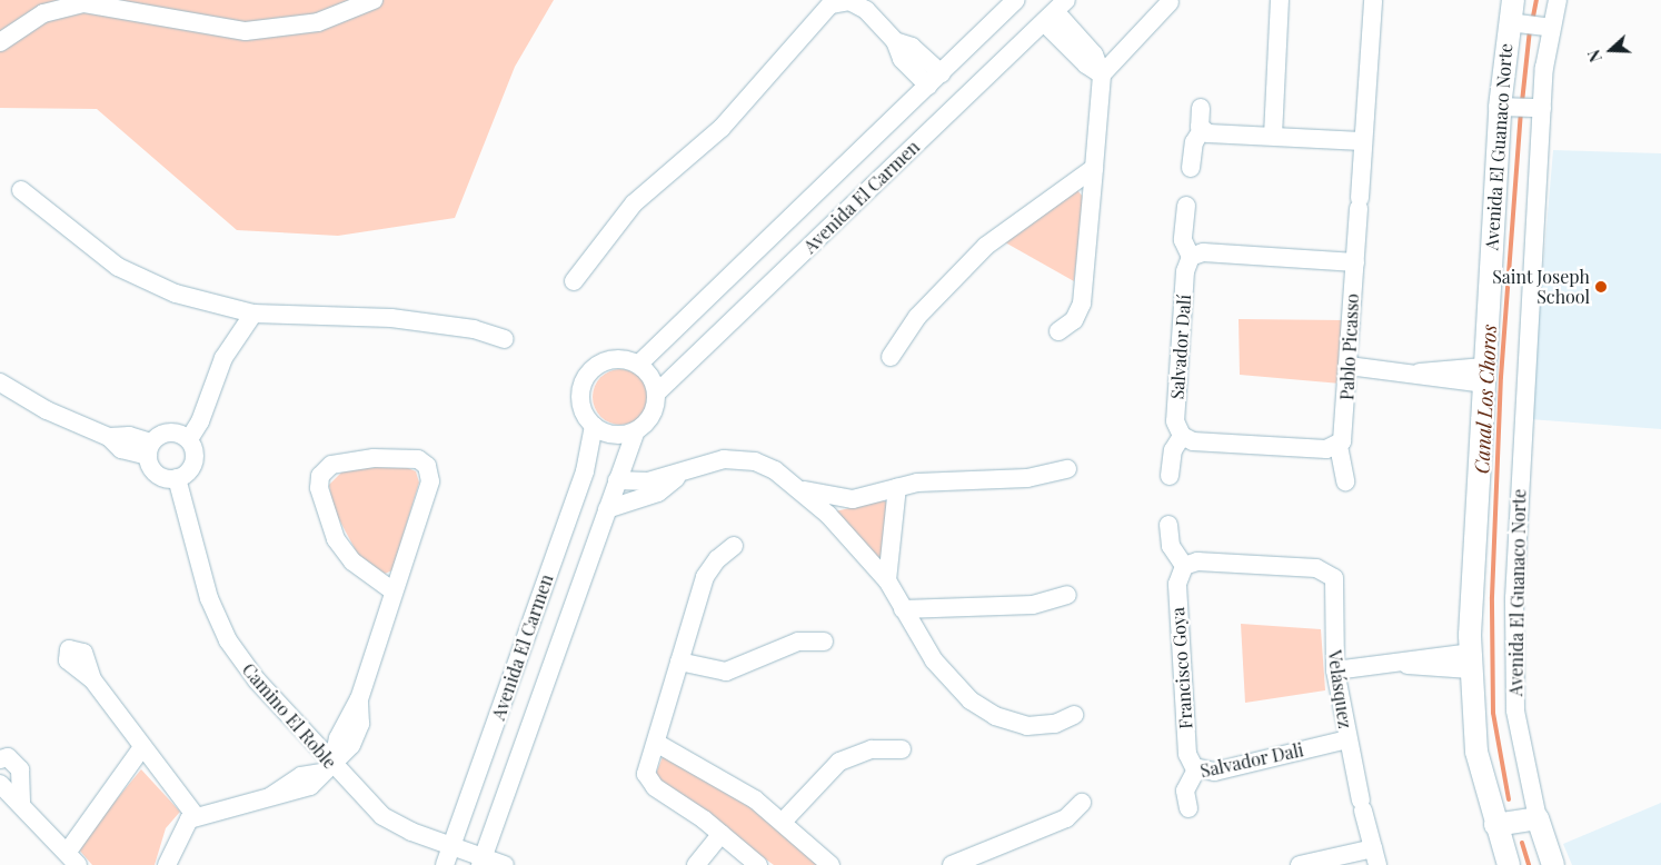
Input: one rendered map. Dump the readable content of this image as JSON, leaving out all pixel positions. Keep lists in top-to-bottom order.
{
  "streets": {
    "street": [
      "Avenida El Guanaco Norte",
      "Avenida El Carmen",
      "Salvador Dalí",
      "Pablo Picasso",
      "Francisco Goya",
      "Velásquez",
      "Camino El Roble",
      "Salvador Dali"
    ]
  },
  "crossings": [
    ["Avenida El Carmen", "Camino El Roble"],
    ["Francisco Goya", "Velásquez"],
    ["Francisco Goya", "Salvador Dali"],
    ["Velásquez", "Salvador Dali"]
  ],
  "water": ["Canal Los Choros"],
  "places": ["Saint Joseph School"],
  "north": "left"
}
